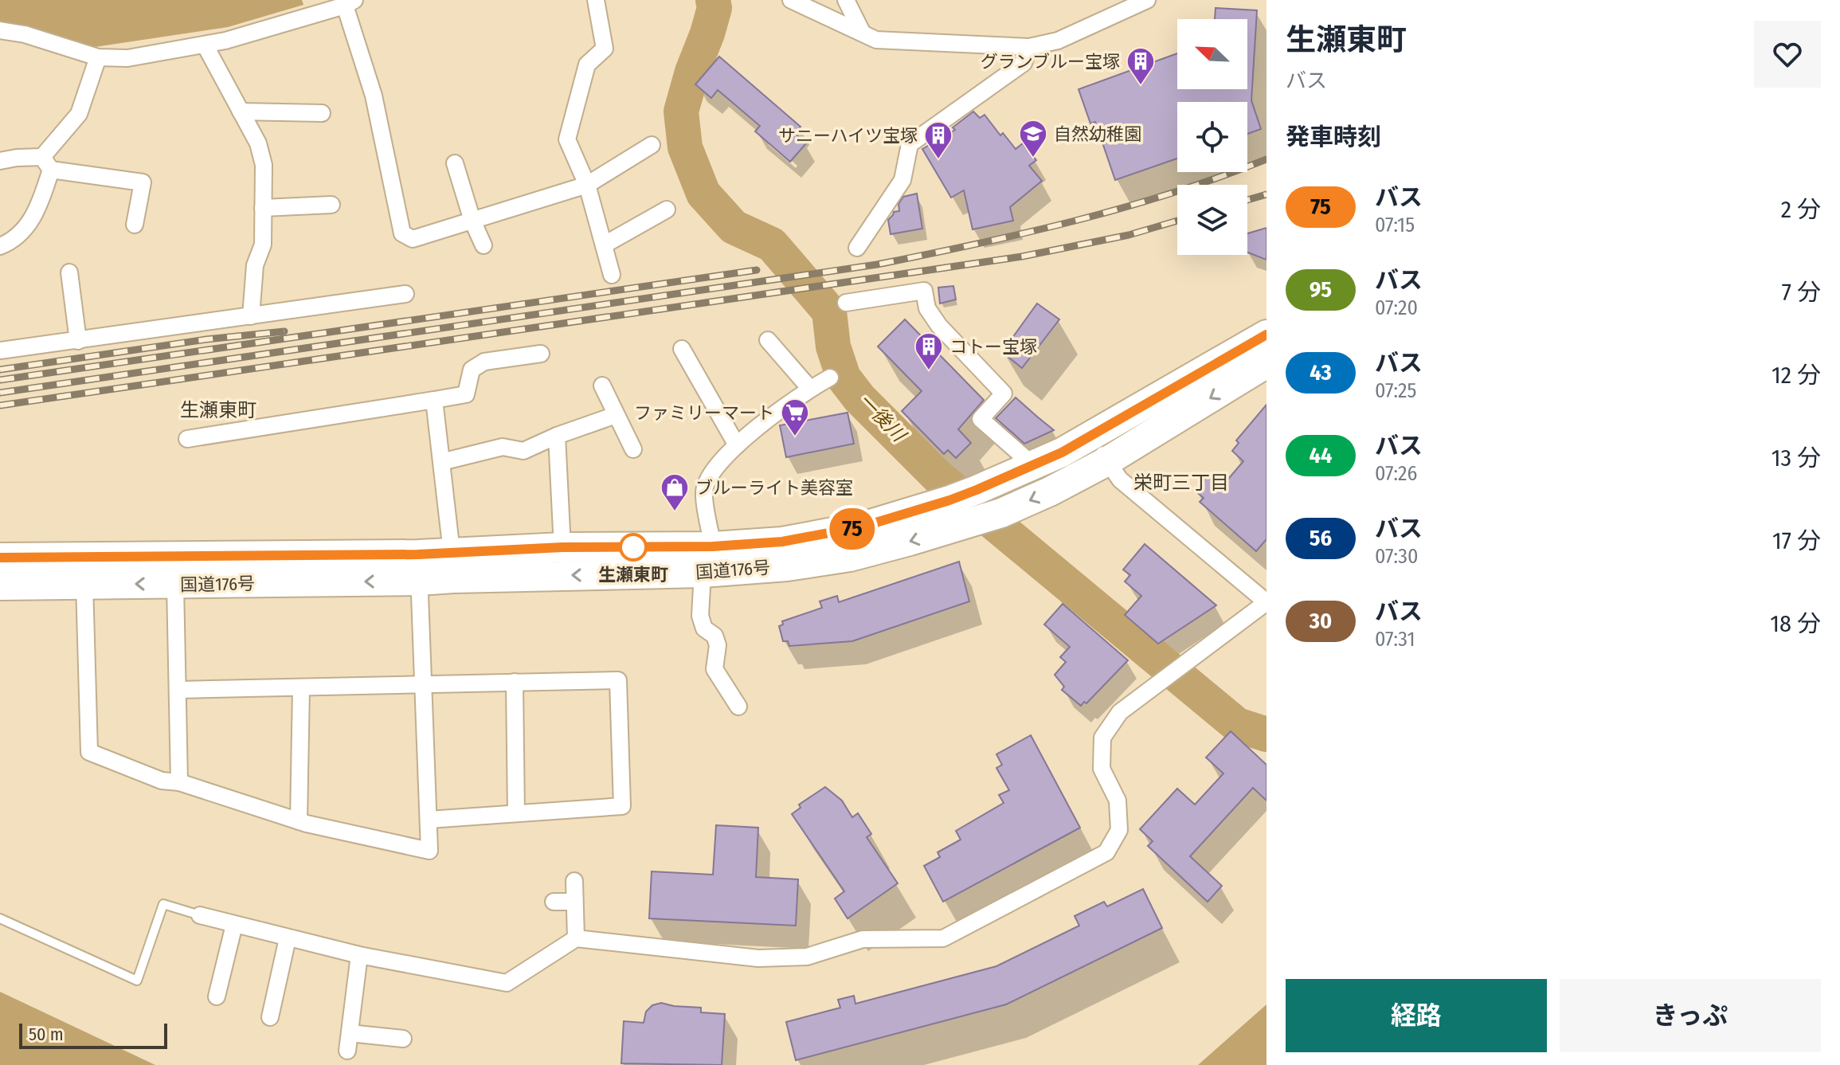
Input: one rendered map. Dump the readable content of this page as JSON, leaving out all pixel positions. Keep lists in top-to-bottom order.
{
  "streets": {
    "highway": ["国道176号"]
  },
  "districts": ["生瀬東町", "栄町三丁目"],
  "water": ["一後川"],
  "places": {
    "building": ["グランブルー宝塚", "サニーハイツ宝塚", "コトー宝塚"],
    "school or university": ["自然幼稚園"],
    "supermarket": ["ファミリーマート"],
    "shop": ["ブルーライト美容室"],
    "other": ["生瀬東町"]
  },
  "lines": ["bus line 75"],
  "scale_bar": "50 m",
  "north": "top left",
  "page": {
    "on_map": "75",
    "heading": [
      ["生瀬東町", "バス"],
      "発車時刻"
    ],
    "list": [
      {
        "mark": "75",
        "name": "バス",
        "note": "07:15",
        "value": "2 分"
      },
      {
        "mark": "95",
        "name": "バス",
        "note": "07:20",
        "value": "7 分"
      },
      {
        "mark": "43",
        "name": "バス",
        "note": "07:25",
        "value": "12 分"
      },
      {
        "mark": "44",
        "name": "バス",
        "note": "07:26",
        "value": "13 分"
      },
      {
        "mark": "56",
        "name": "バス",
        "note": "07:30",
        "value": "17 分"
      },
      {
        "mark": "30",
        "name": "バス",
        "note": "07:31",
        "value": "18 分"
      }
    ],
    "buttons": ["経路", "きっぷ"],
    "scale": "50 m"
  }
}
